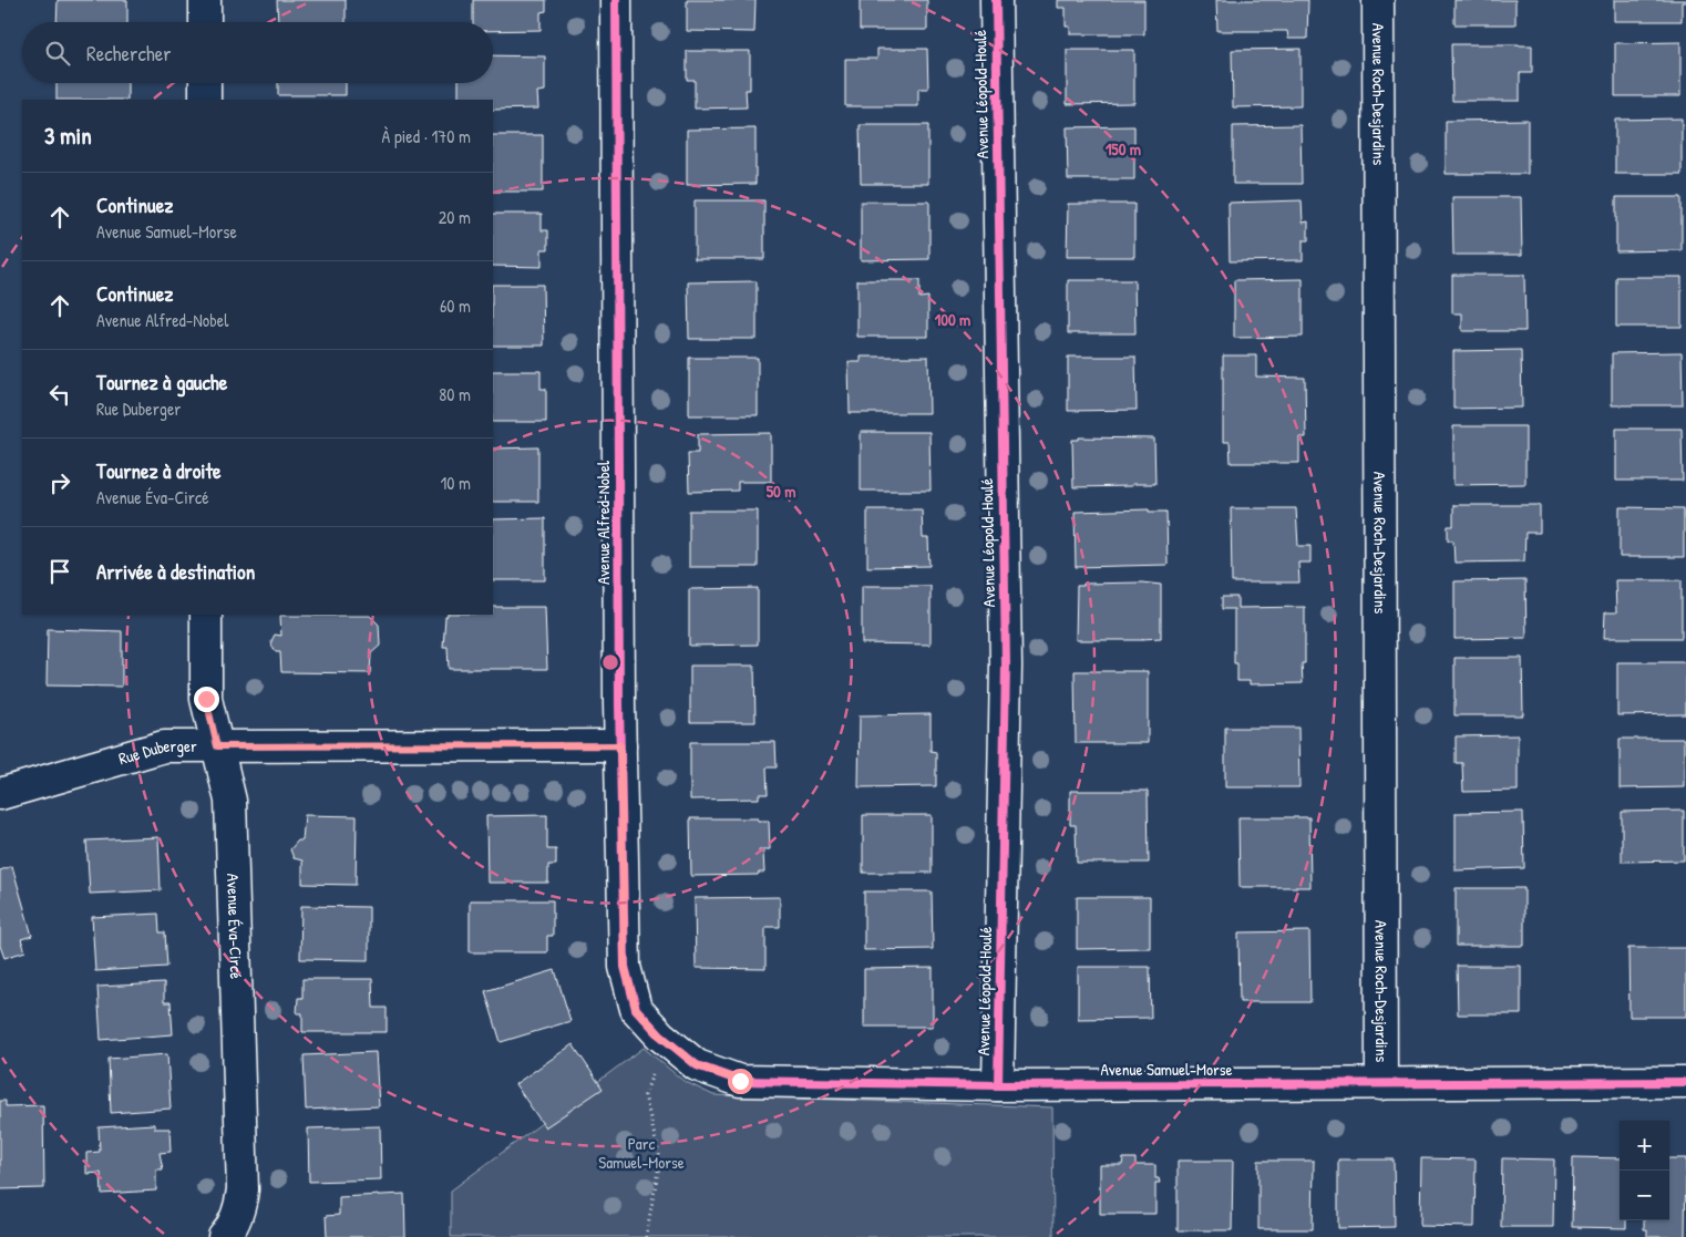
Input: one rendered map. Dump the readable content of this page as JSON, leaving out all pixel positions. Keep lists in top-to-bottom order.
{
  "streets": {
    "street": [
      "Avenue Léopold-Houlé",
      "Avenue Roch-Desjardins",
      "Avenue Alfred-Nobel",
      "Rue Duberger",
      "Avenue Éva-Circé",
      "Avenue Samuel-Morse"
    ]
  },
  "crossings": [
    ["Avenue Léopold-Houlé", "Avenue Samuel-Morse"],
    ["Avenue Roch-Desjardins", "Avenue Samuel-Morse"],
    ["Avenue Alfred-Nobel", "Rue Duberger"],
    ["Avenue Alfred-Nobel", "Avenue Samuel-Morse"],
    ["Rue Duberger", "Avenue Éva-Circé"]
  ],
  "parks": ["Parc Samuel-Morse"],
  "page": {
    "search": "Rechercher",
    "heading": ["3 min", "À pied · 170 m"],
    "list": [
      ["Continuez", "Avenue Samuel-Morse", "20 m"],
      ["Continuez", "Avenue Alfred-Nobel", "60 m"],
      ["Tournez à gauche", "Rue Duberger", "80 m"],
      ["Tournez à droite", "Avenue Éva-Circé", "10 m"],
      "Arrivée à destination"
    ],
    "map_buttons": ["+", "−"]
  },
  "rings": ["150 m", "100 m", "50 m"]
}
